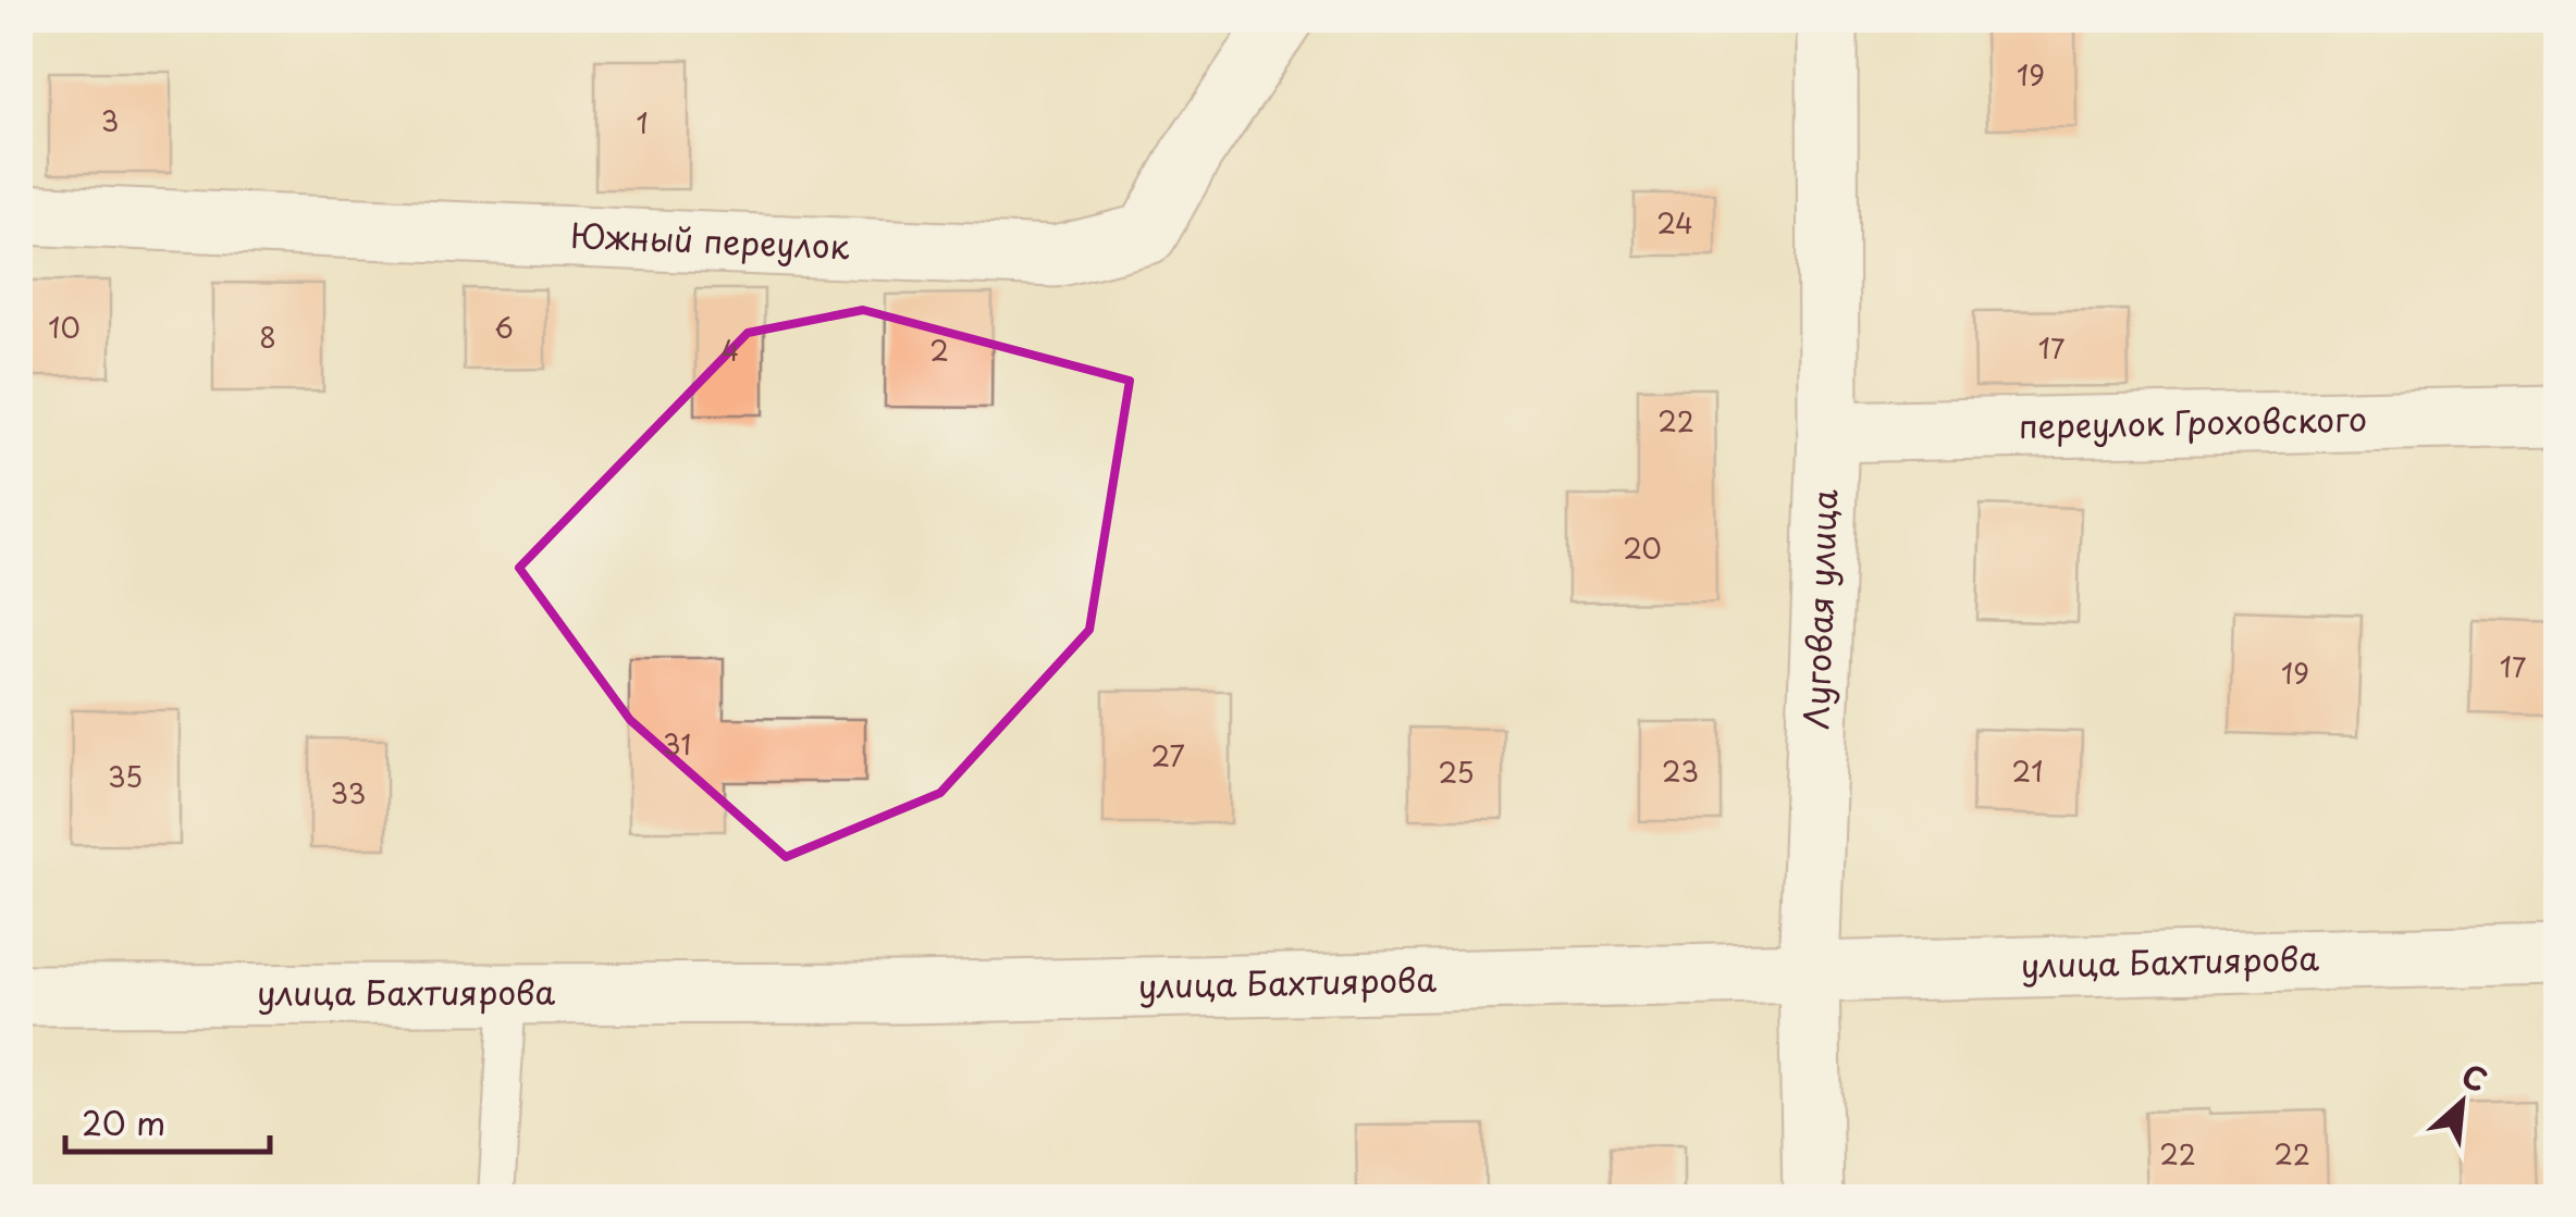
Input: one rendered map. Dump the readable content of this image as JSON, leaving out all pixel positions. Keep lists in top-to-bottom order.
{
  "streets": {
    "main road": [
      "Южный переулок",
      "переулок Гроховского",
      "Луговая улица",
      "улица Бахтиярова"
    ]
  },
  "crossings": [
    ["переулок Гроховского", "Луговая улица"],
    ["Луговая улица", "улица Бахтиярова"]
  ],
  "house_numbers": [
    "19",
    "3",
    "1",
    "24",
    "10",
    "6",
    "8",
    "17",
    "4",
    "2",
    "22",
    "20",
    "17",
    "19",
    "31",
    "27",
    "23",
    "21",
    "25",
    "35",
    "33",
    "22",
    "22"
  ],
  "scale_bar": "20 m",
  "north": "top right"
}
